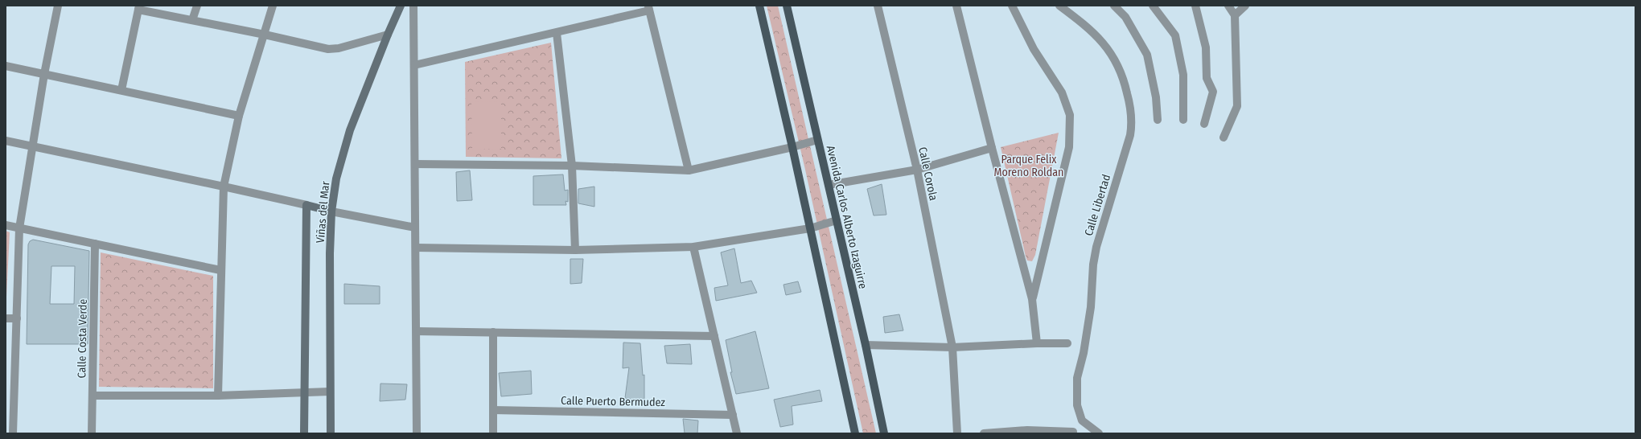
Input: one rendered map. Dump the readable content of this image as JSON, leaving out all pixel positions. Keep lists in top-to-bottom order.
{
  "streets": {
    "main road": ["Avenida Carlos Alberto Izaguirre"],
    "street": [
      "Calle Corola",
      "Calle Libertad",
      "Viñas del Mar",
      "Calle Costa Verde",
      "Calle Puerto Bermudez"
    ]
  },
  "parks": ["Parque Felix Moreno Roldan"]
}
